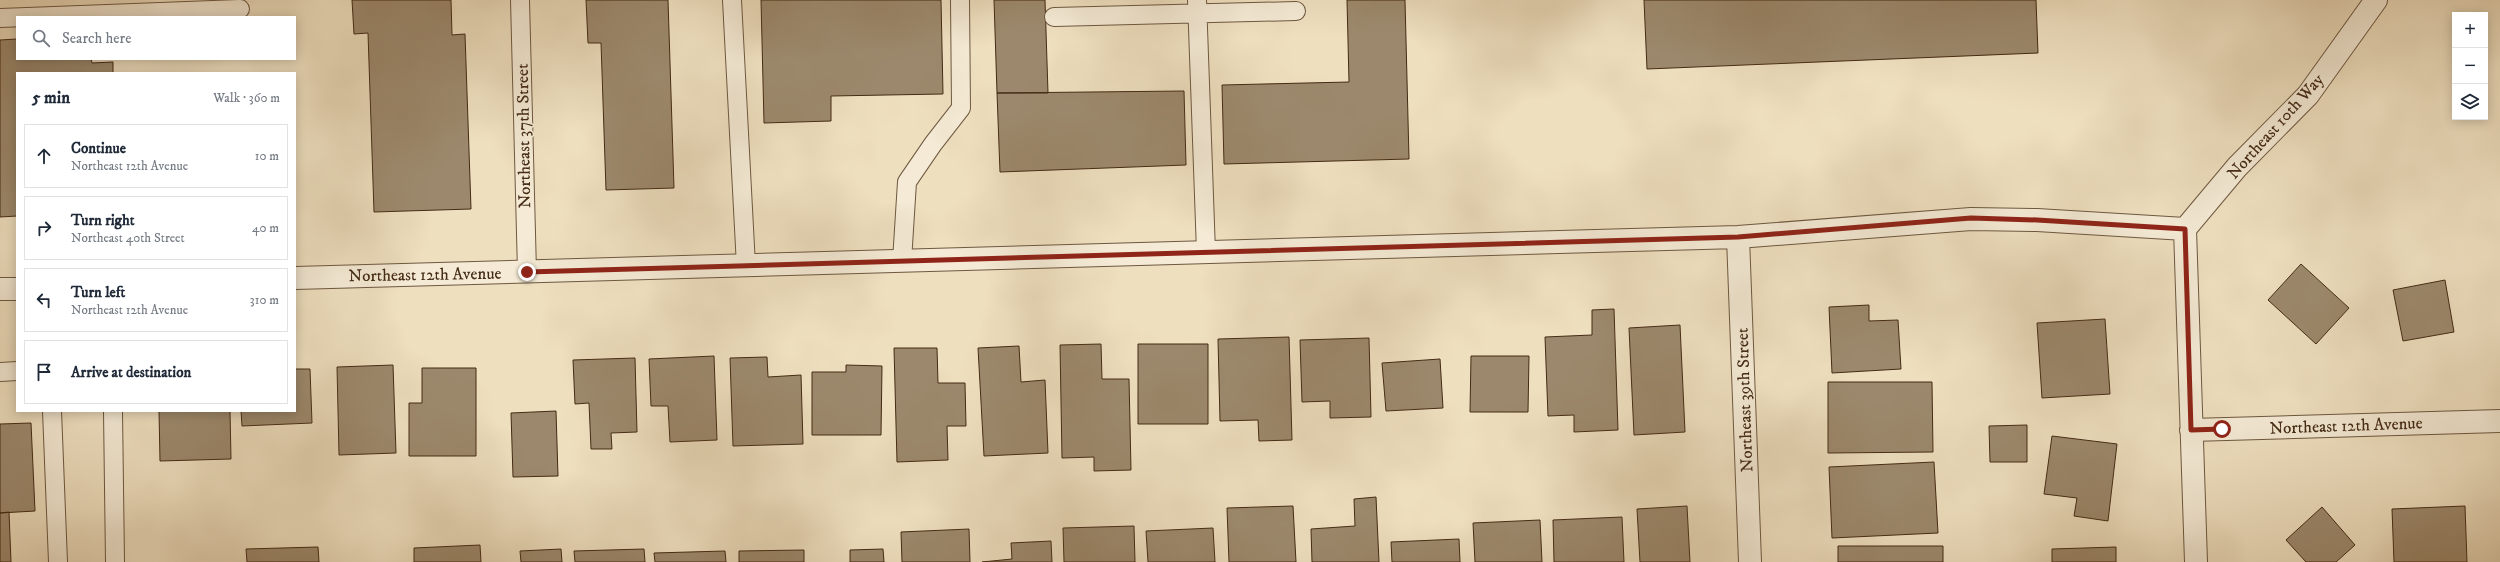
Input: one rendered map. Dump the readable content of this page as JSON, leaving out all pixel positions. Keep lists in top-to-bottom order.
{
  "streets": {
    "street": ["Northeast 10th Way", "Northeast 12th Avenue", "Northeast 39th Street"],
    "lane": ["Northeast 37th Street"]
  },
  "crossings": [
    ["Northeast 10th Way", "Northeast 12th Avenue"],
    ["Northeast 37th Street", "Northeast 12th Avenue"],
    ["Northeast 12th Avenue", "Northeast 39th Street"]
  ],
  "page": {
    "map_buttons": ["+", "−"],
    "search": "Search here",
    "heading": ["5 min", "Walk · 360 m"],
    "list": [
      ["Continue", "Northeast 12th Avenue", "10 m"],
      ["Turn right", "Northeast 40th Street", "40 m"],
      ["Turn left", "Northeast 12th Avenue", "310 m"],
      "Arrive at destination"
    ]
  }
}
